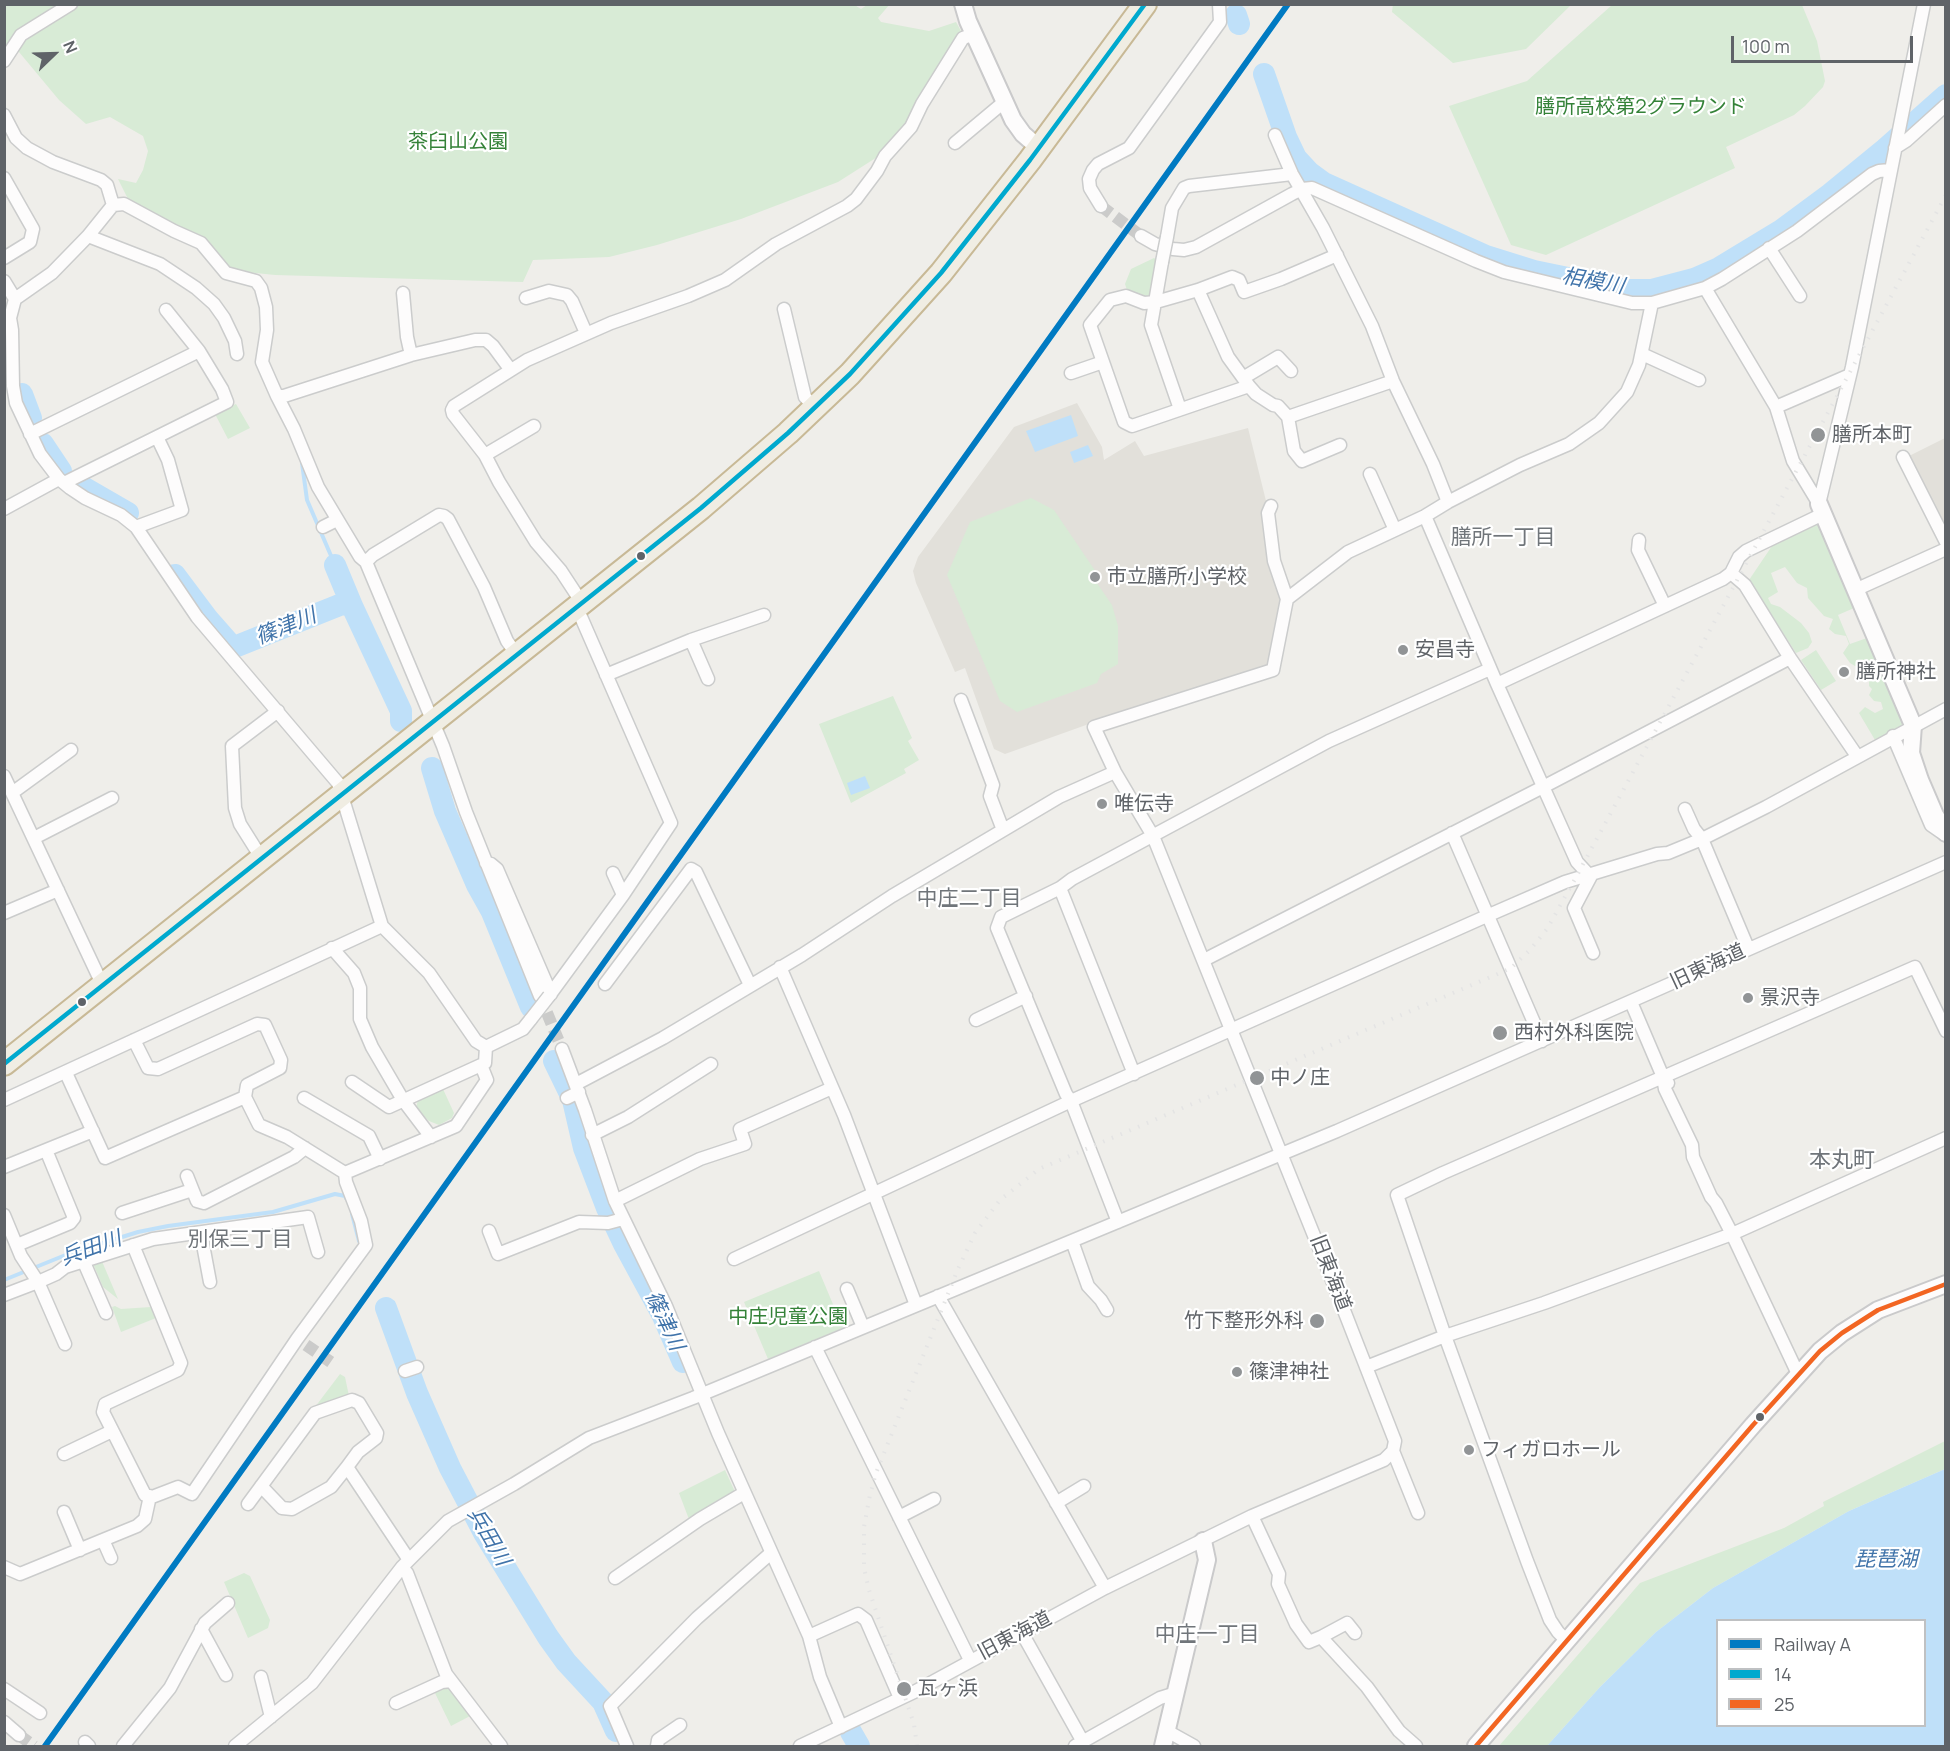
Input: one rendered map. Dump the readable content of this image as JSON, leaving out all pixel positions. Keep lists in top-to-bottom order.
{
  "streets": {
    "street": ["旧東海道"]
  },
  "districts": [
    "膳所一丁目",
    "中庄二丁目",
    "本丸町",
    "別保三丁目",
    "中庄一丁目"
  ],
  "water": [
    "相模川",
    "篠津川",
    "兵田川",
    "琵琶湖"
  ],
  "parks": ["膳所高校第2グラウンド", "茶臼山公園", "中庄児童公園"],
  "places": [
    "膳所本町",
    "市立膳所小学校",
    "安昌寺",
    "膳所神社",
    "唯伝寺",
    "景沢寺",
    "西村外科医院",
    "中ノ庄",
    "竹下整形外科",
    "篠津神社",
    "フィガロホール",
    "瓦ヶ浜"
  ],
  "lines": ["rail line A", "transit line 14", "transit line 25"],
  "legend": ["Railway A", "14", "25"],
  "scale_bar": "100 m",
  "north": "top right"
}
